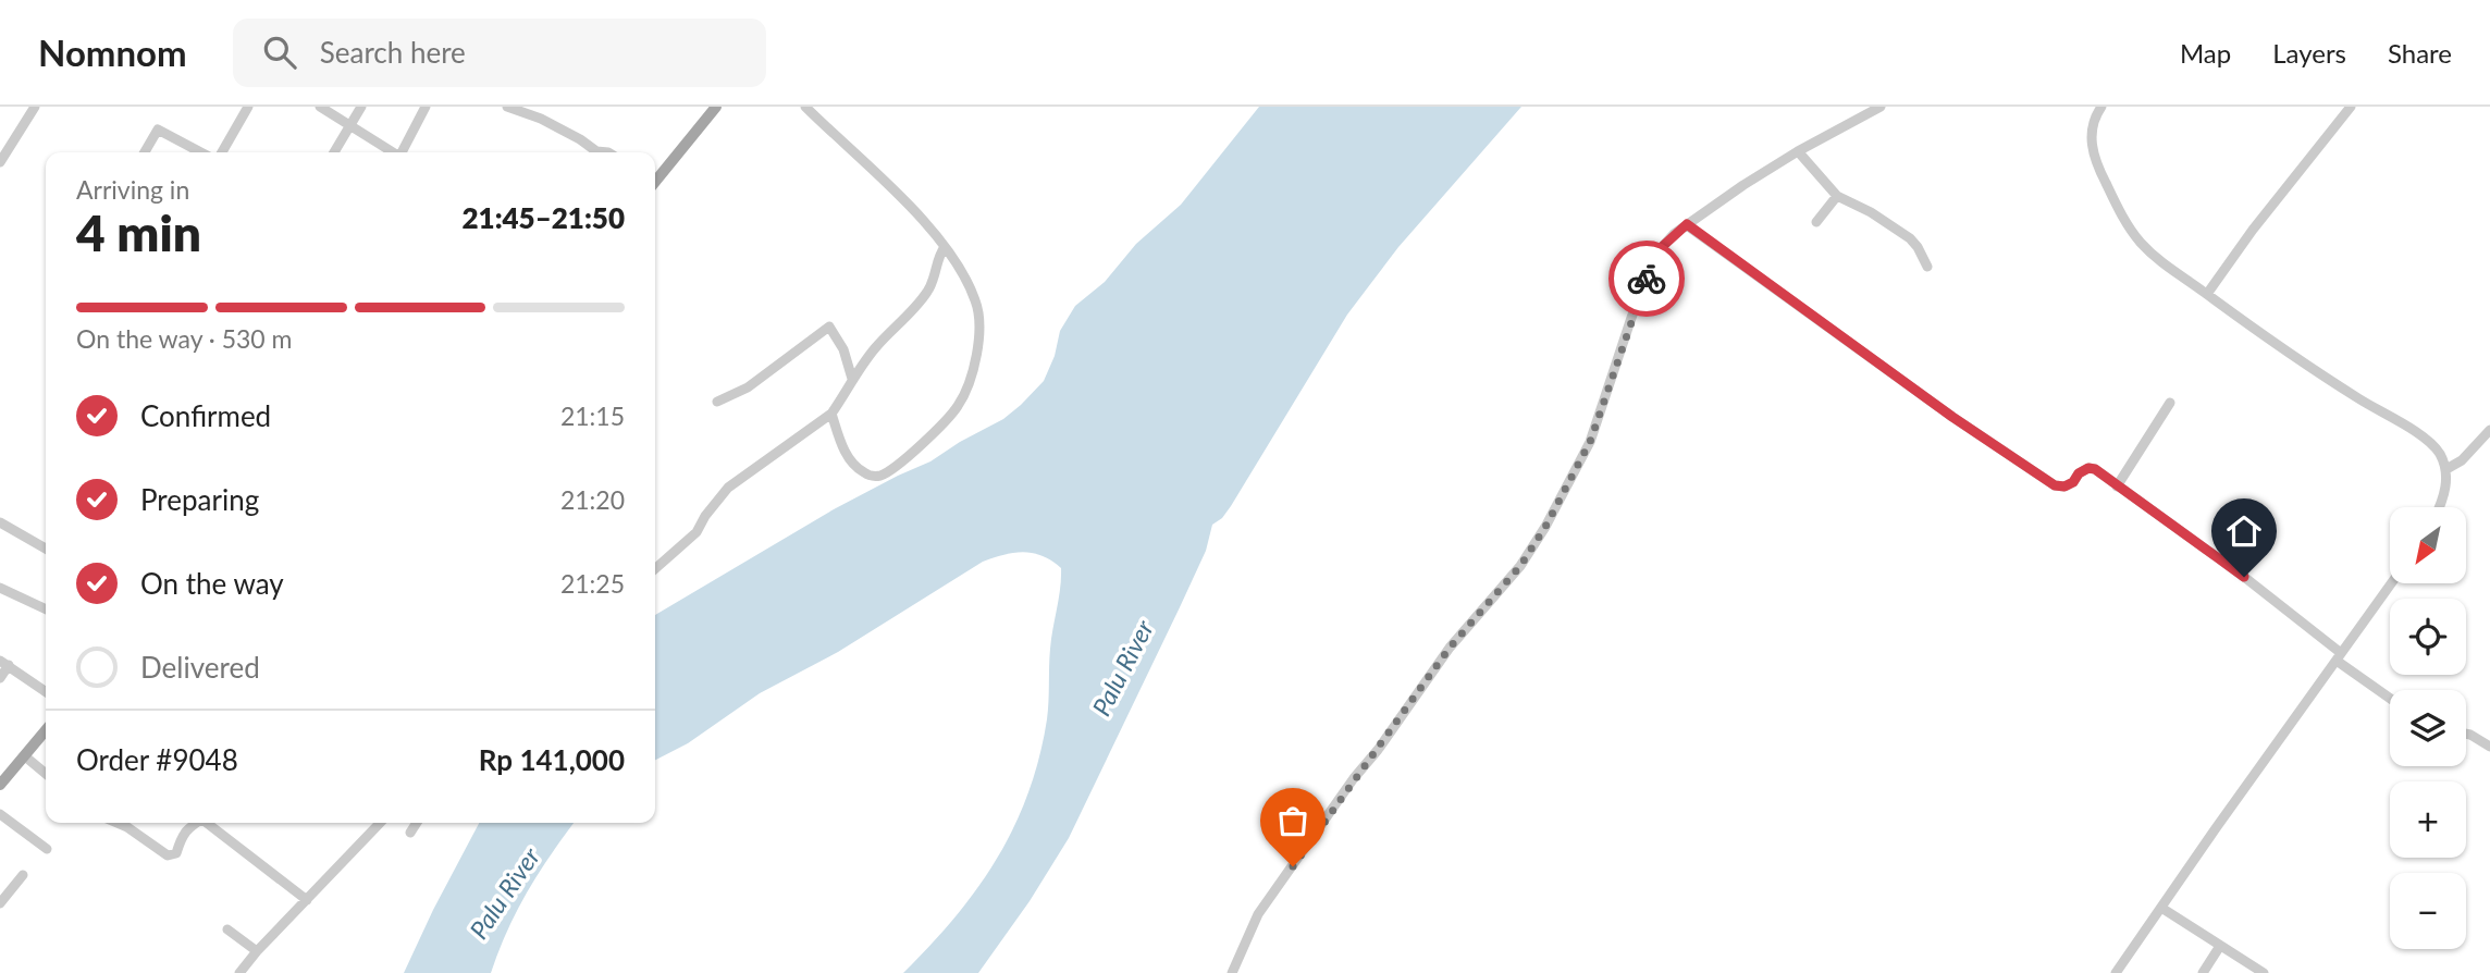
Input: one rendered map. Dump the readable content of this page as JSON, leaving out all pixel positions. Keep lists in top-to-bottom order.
{
  "water": ["Palu River"],
  "north": "bottom left",
  "page": {
    "header": "Nomnom",
    "search": "Search here",
    "nav": ["Map", "Layers", "Share"],
    "heading": ["4 min", "Arriving in", "21:45–21:50"],
    "panel": ["Order #9048", "Rp 141,000"],
    "bar": "On the way · 530 m",
    "list": [
      ["Confirmed", "21:15"],
      ["Preparing", "21:20"],
      ["On the way", "21:25"],
      "Delivered"
    ],
    "map_buttons": ["+", "−"]
  }
}
